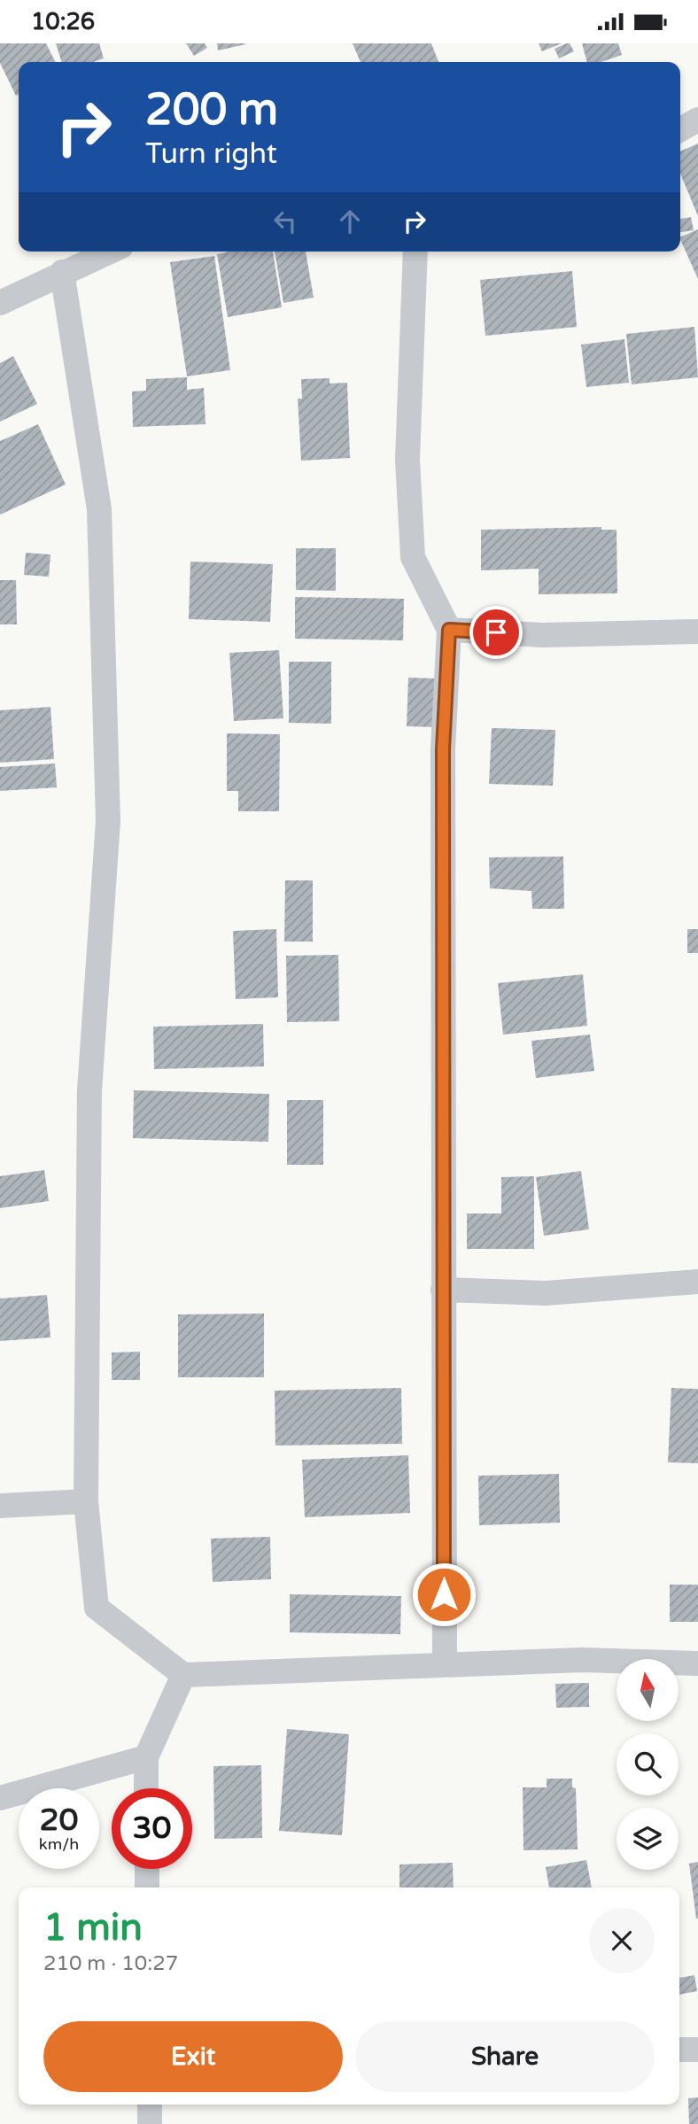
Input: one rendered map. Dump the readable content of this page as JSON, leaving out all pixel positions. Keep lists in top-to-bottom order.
{
  "north": "top",
  "page": {
    "status": "10:26",
    "turn": ["200 m", "Turn right"],
    "speed": "20 km/h",
    "limit": "30",
    "heading": ["1 min", "210 m · 10:27"],
    "buttons": ["Exit", "Share"]
  }
}
